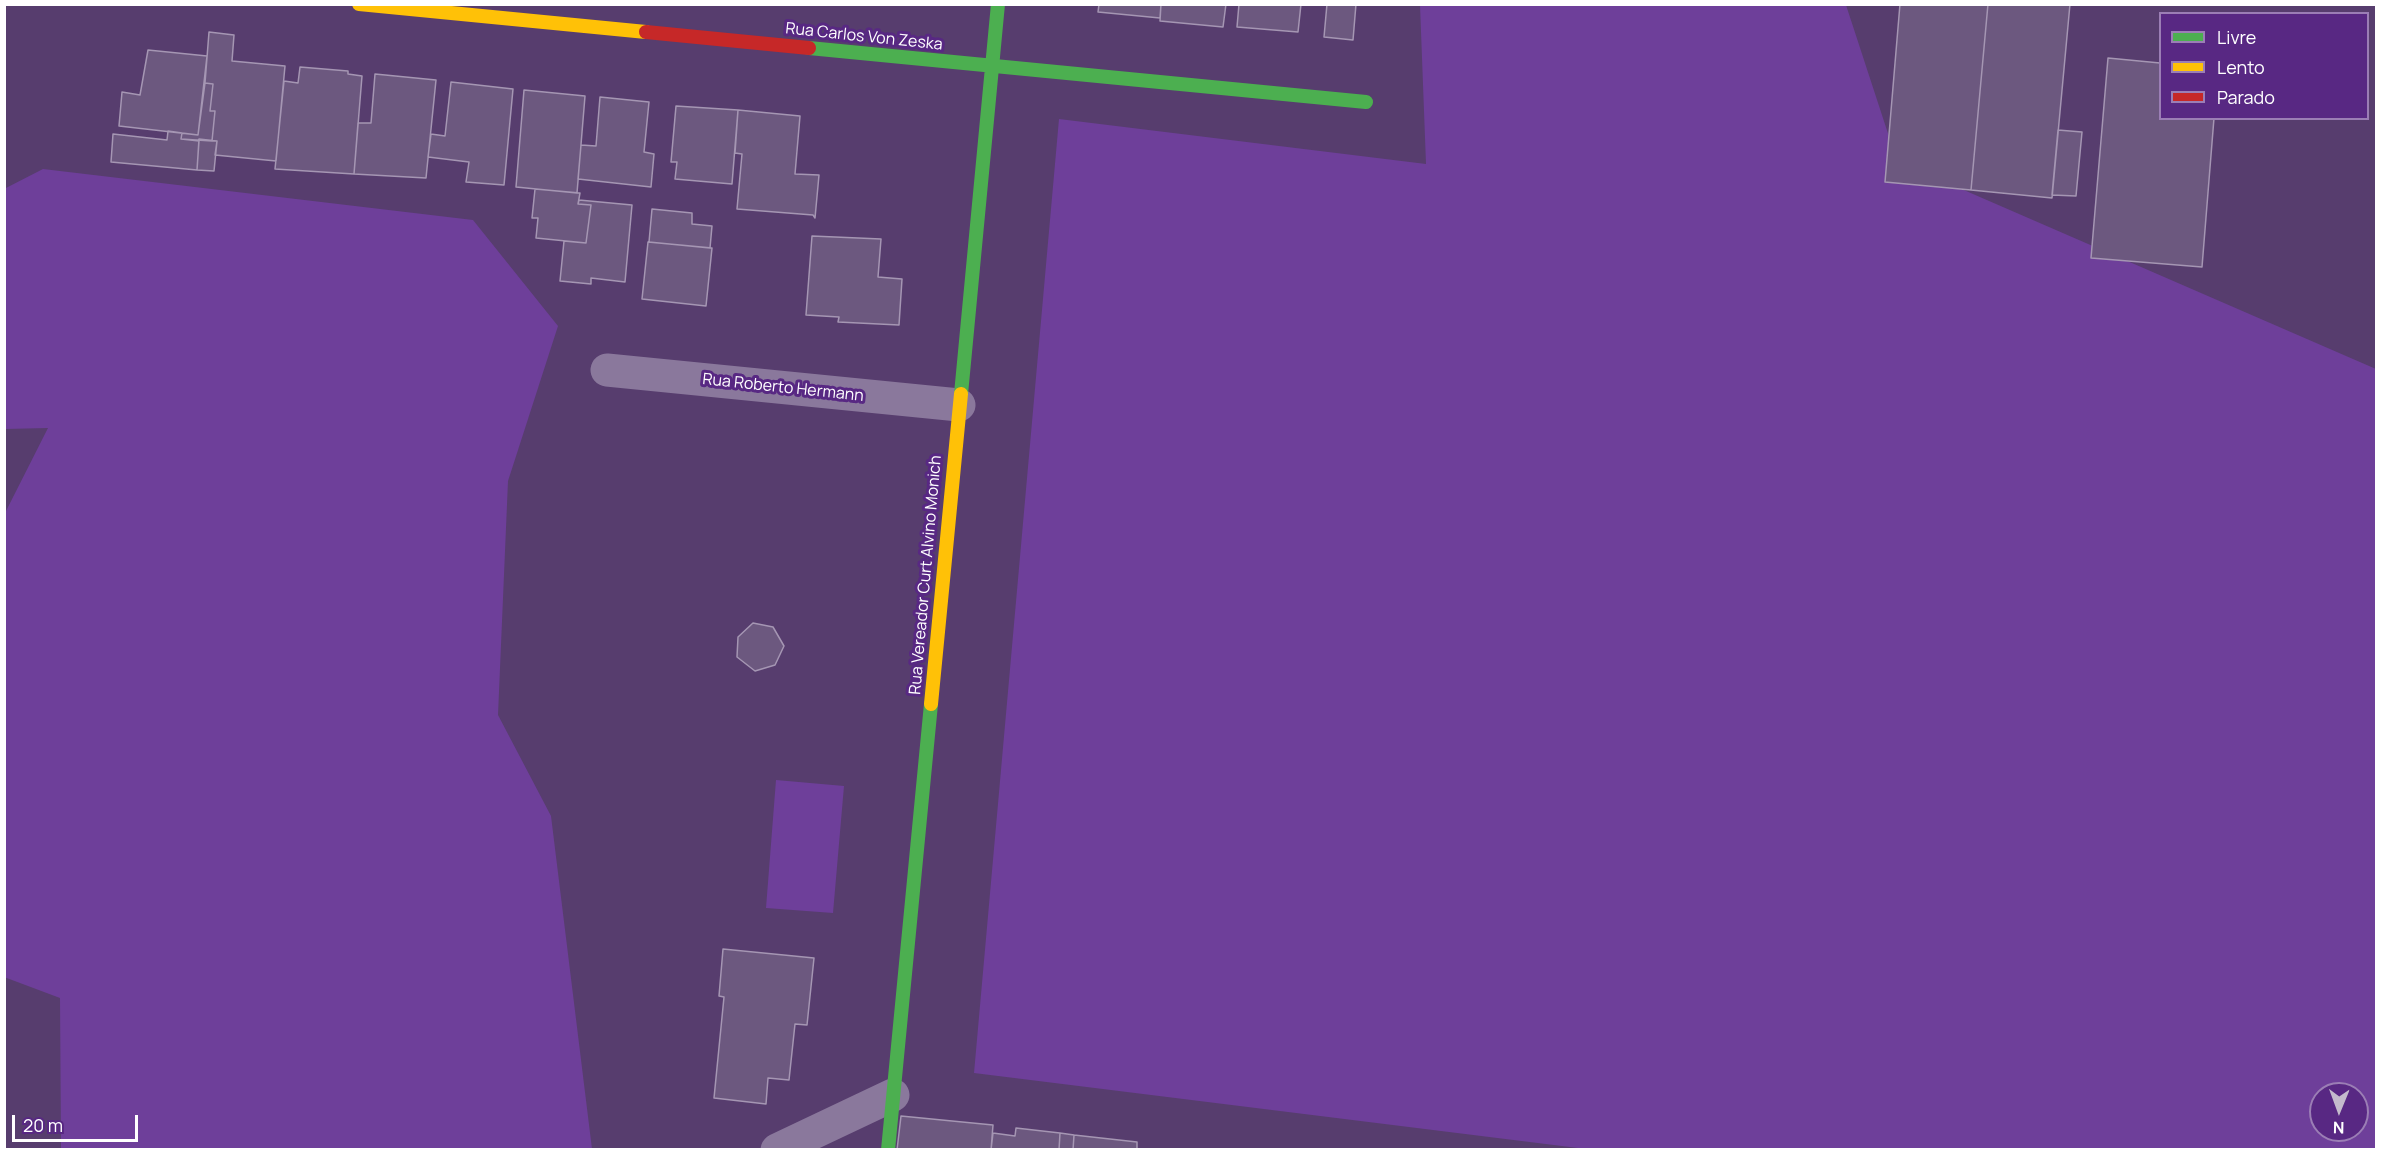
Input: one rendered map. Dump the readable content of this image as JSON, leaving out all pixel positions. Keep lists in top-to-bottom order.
{
  "streets": {
    "street": ["Rua Carlos Von Zeska", "Rua Roberto Hermann", "Rua Vereador Curt Alvino Monich"]
  },
  "crossings": [
    ["Rua Carlos Von Zeska", "Rua Vereador Curt Alvino Monich"],
    ["Rua Roberto Hermann", "Rua Vereador Curt Alvino Monich"]
  ],
  "legend": ["Livre", "Lento", "Parado"],
  "scale_bar": "20 m",
  "north": "bottom"
}
